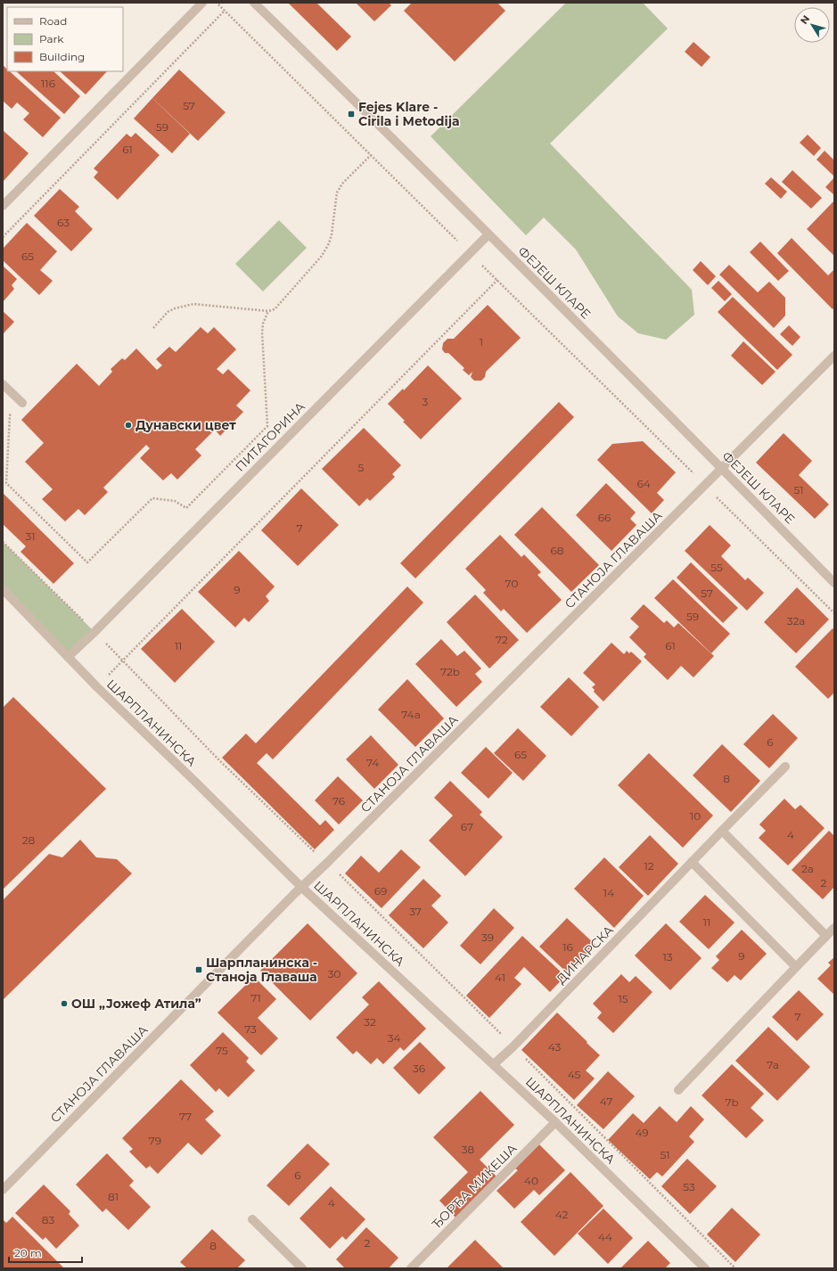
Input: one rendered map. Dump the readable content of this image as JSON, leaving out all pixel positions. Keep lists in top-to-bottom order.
{
  "streets": {
    "street": [
      "ФЕЈЕШ КЛАРЕ",
      "ПИТАГОРИНА",
      "СТАНОЈА ГЛАВАША",
      "ШАРПЛАНИНСКА",
      "ДИНАРСКА",
      "ЂОРЂА МИКЕША"
    ]
  },
  "crossings": [
    ["ФЕЈЕШ КЛАРЕ", "ПИТАГОРИНА"],
    ["ФЕЈЕШ КЛАРЕ", "СТАНОЈА ГЛАВАША"],
    ["ПИТАГОРИНА", "ШАРПЛАНИНСКА"],
    ["СТАНОЈА ГЛАВАША", "ШАРПЛАНИНСКА"],
    ["ШАРПЛАНИНСКА", "ДИНАРСКА"],
    ["ШАРПЛАНИНСКА", "ЂОРЂА МИКЕША"]
  ],
  "places": {
    "transit": ["Fejes Klare - Cirila i Metodija", "Шарпланинска - Станоја Главаша"],
    "other": ["Дунавски цвет", "ОШ „Јожеф Атила”"]
  },
  "house_numbers": [
    "116",
    "57",
    "59",
    "61",
    "63",
    "65",
    "1",
    "3",
    "5",
    "64",
    "51",
    "66",
    "7",
    "31",
    "68",
    "55",
    "70",
    "9",
    "57",
    "59",
    "32a",
    "72",
    "11",
    "61",
    "72b",
    "74a",
    "6",
    "65",
    "74",
    "8",
    "76",
    "10",
    "67",
    "4",
    "28",
    "12",
    "2a",
    "2",
    "69",
    "14",
    "37",
    "11",
    "39",
    "16",
    "9",
    "13",
    "30",
    "41",
    "71",
    "15",
    "7",
    "32",
    "73",
    "34",
    "43",
    "75",
    "7a",
    "36",
    "45",
    "47",
    "7b",
    "77",
    "49",
    "79",
    "38",
    "51",
    "6",
    "40",
    "53",
    "81",
    "4",
    "42",
    "83",
    "44",
    "2",
    "8"
  ],
  "legend": ["Road", "Park", "Building"],
  "scale_bar": "20 m",
  "north": "top left"
}
